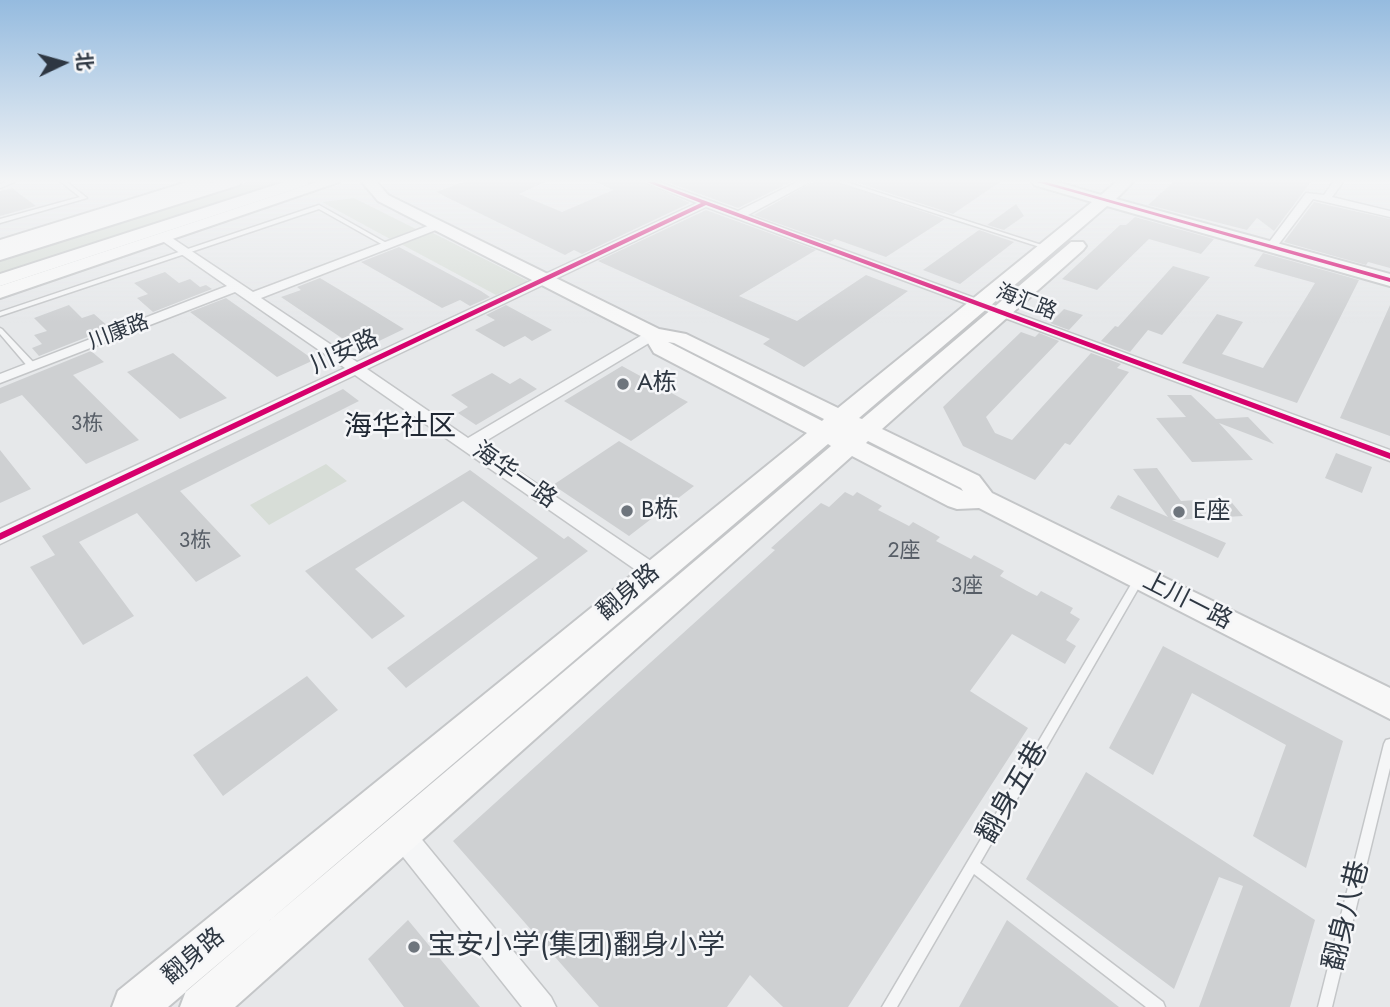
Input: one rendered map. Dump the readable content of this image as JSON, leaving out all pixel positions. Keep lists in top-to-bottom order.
{
  "streets": {
    "main road": ["翻身路", "上川一路"],
    "street": [
      "海汇路",
      "川康路",
      "川安路",
      "海华一路"
    ],
    "lane": ["翻身五巷", "翻身八巷"]
  },
  "crossings": [
    ["海汇路", "翻身路"],
    ["川康路", "海华一路"],
    ["川安路", "海华一路"],
    ["川安路", "上川一路"],
    ["海华一路", "翻身路"],
    ["翻身路", "上川一路"],
    ["上川一路", "翻身五巷"]
  ],
  "districts": ["海华社区"],
  "places": [
    "A栋",
    "B栋",
    "E座",
    "宝安小学(集团)翻身小学"
  ],
  "house_numbers": [
    "3栋",
    "3栋",
    "2座",
    "3座"
  ],
  "north": "right"
}
